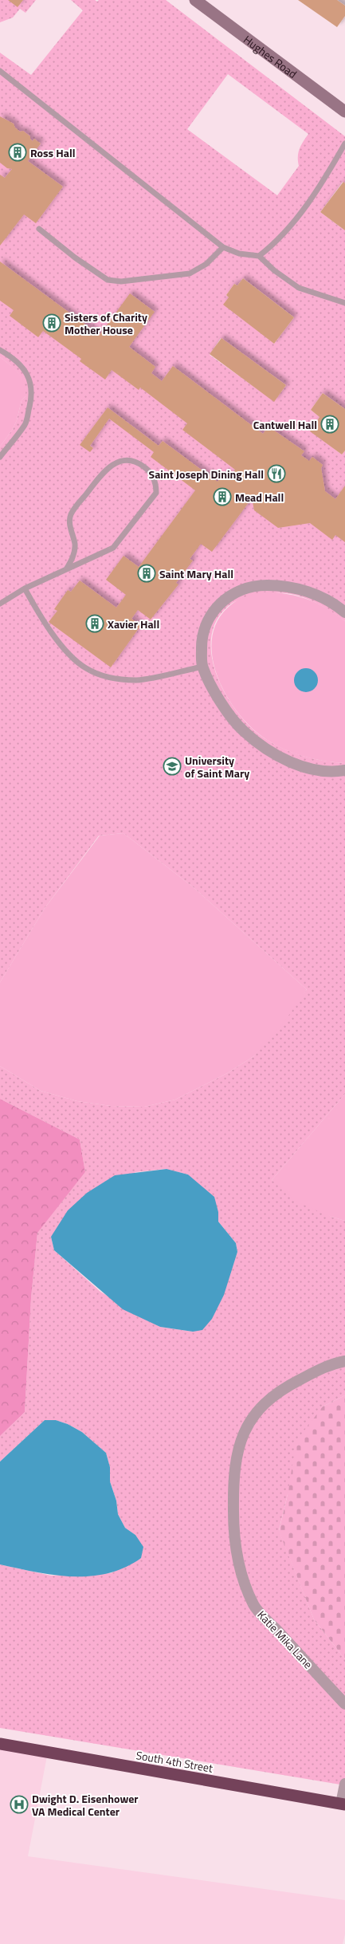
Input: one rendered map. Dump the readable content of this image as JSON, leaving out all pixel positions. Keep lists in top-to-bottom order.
{
  "streets": {
    "highway": ["South 4th Street"],
    "street": ["Hughes Road", "Katie Mika Lane"]
  },
  "places": {
    "building": [
      "Ross Hall",
      "Sisters of Charity Mother House",
      "Cantwell Hall",
      "Mead Hall",
      "Saint Mary Hall",
      "Xavier Hall"
    ],
    "restaurant": ["Saint Joseph Dining Hall"],
    "school or university": ["University of Saint Mary"],
    "hospital": ["Dwight D. Eisenhower VA Medical Center"]
  }
}
